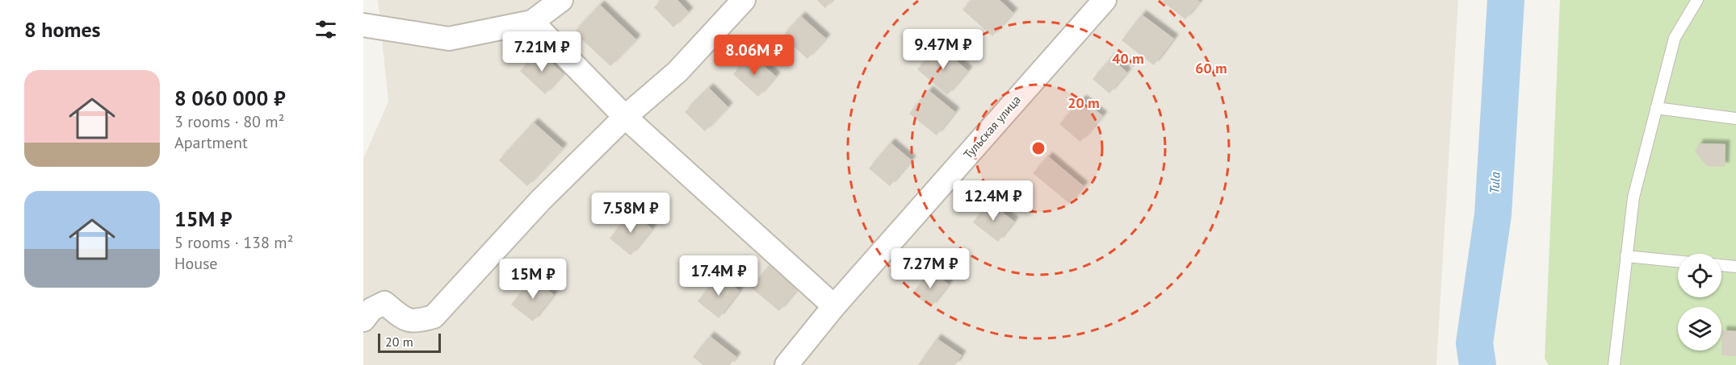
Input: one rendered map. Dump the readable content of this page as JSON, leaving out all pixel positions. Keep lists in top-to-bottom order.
{
  "streets": {
    "street": ["Тульская улица"]
  },
  "water": ["Tula"],
  "scale_bar": "20 m",
  "page": {
    "heading": "8 homes",
    "price": [
      "9.47M ₽",
      "7.21M ₽",
      "8.06M ₽",
      "12.4M ₽",
      "7.58M ₽",
      "7.27M ₽",
      "17.4M ₽",
      "15M ₽"
    ],
    "list": [
      {
        "name": "8 060 000 ₽",
        "note": "3 rooms · 80 m² · Apartment"
      },
      {
        "name": "15M ₽",
        "note": "5 rooms · 138 m² · House"
      }
    ],
    "scale": "20 m"
  },
  "rings": ["40 m", "60 m", "20 m"]
}
